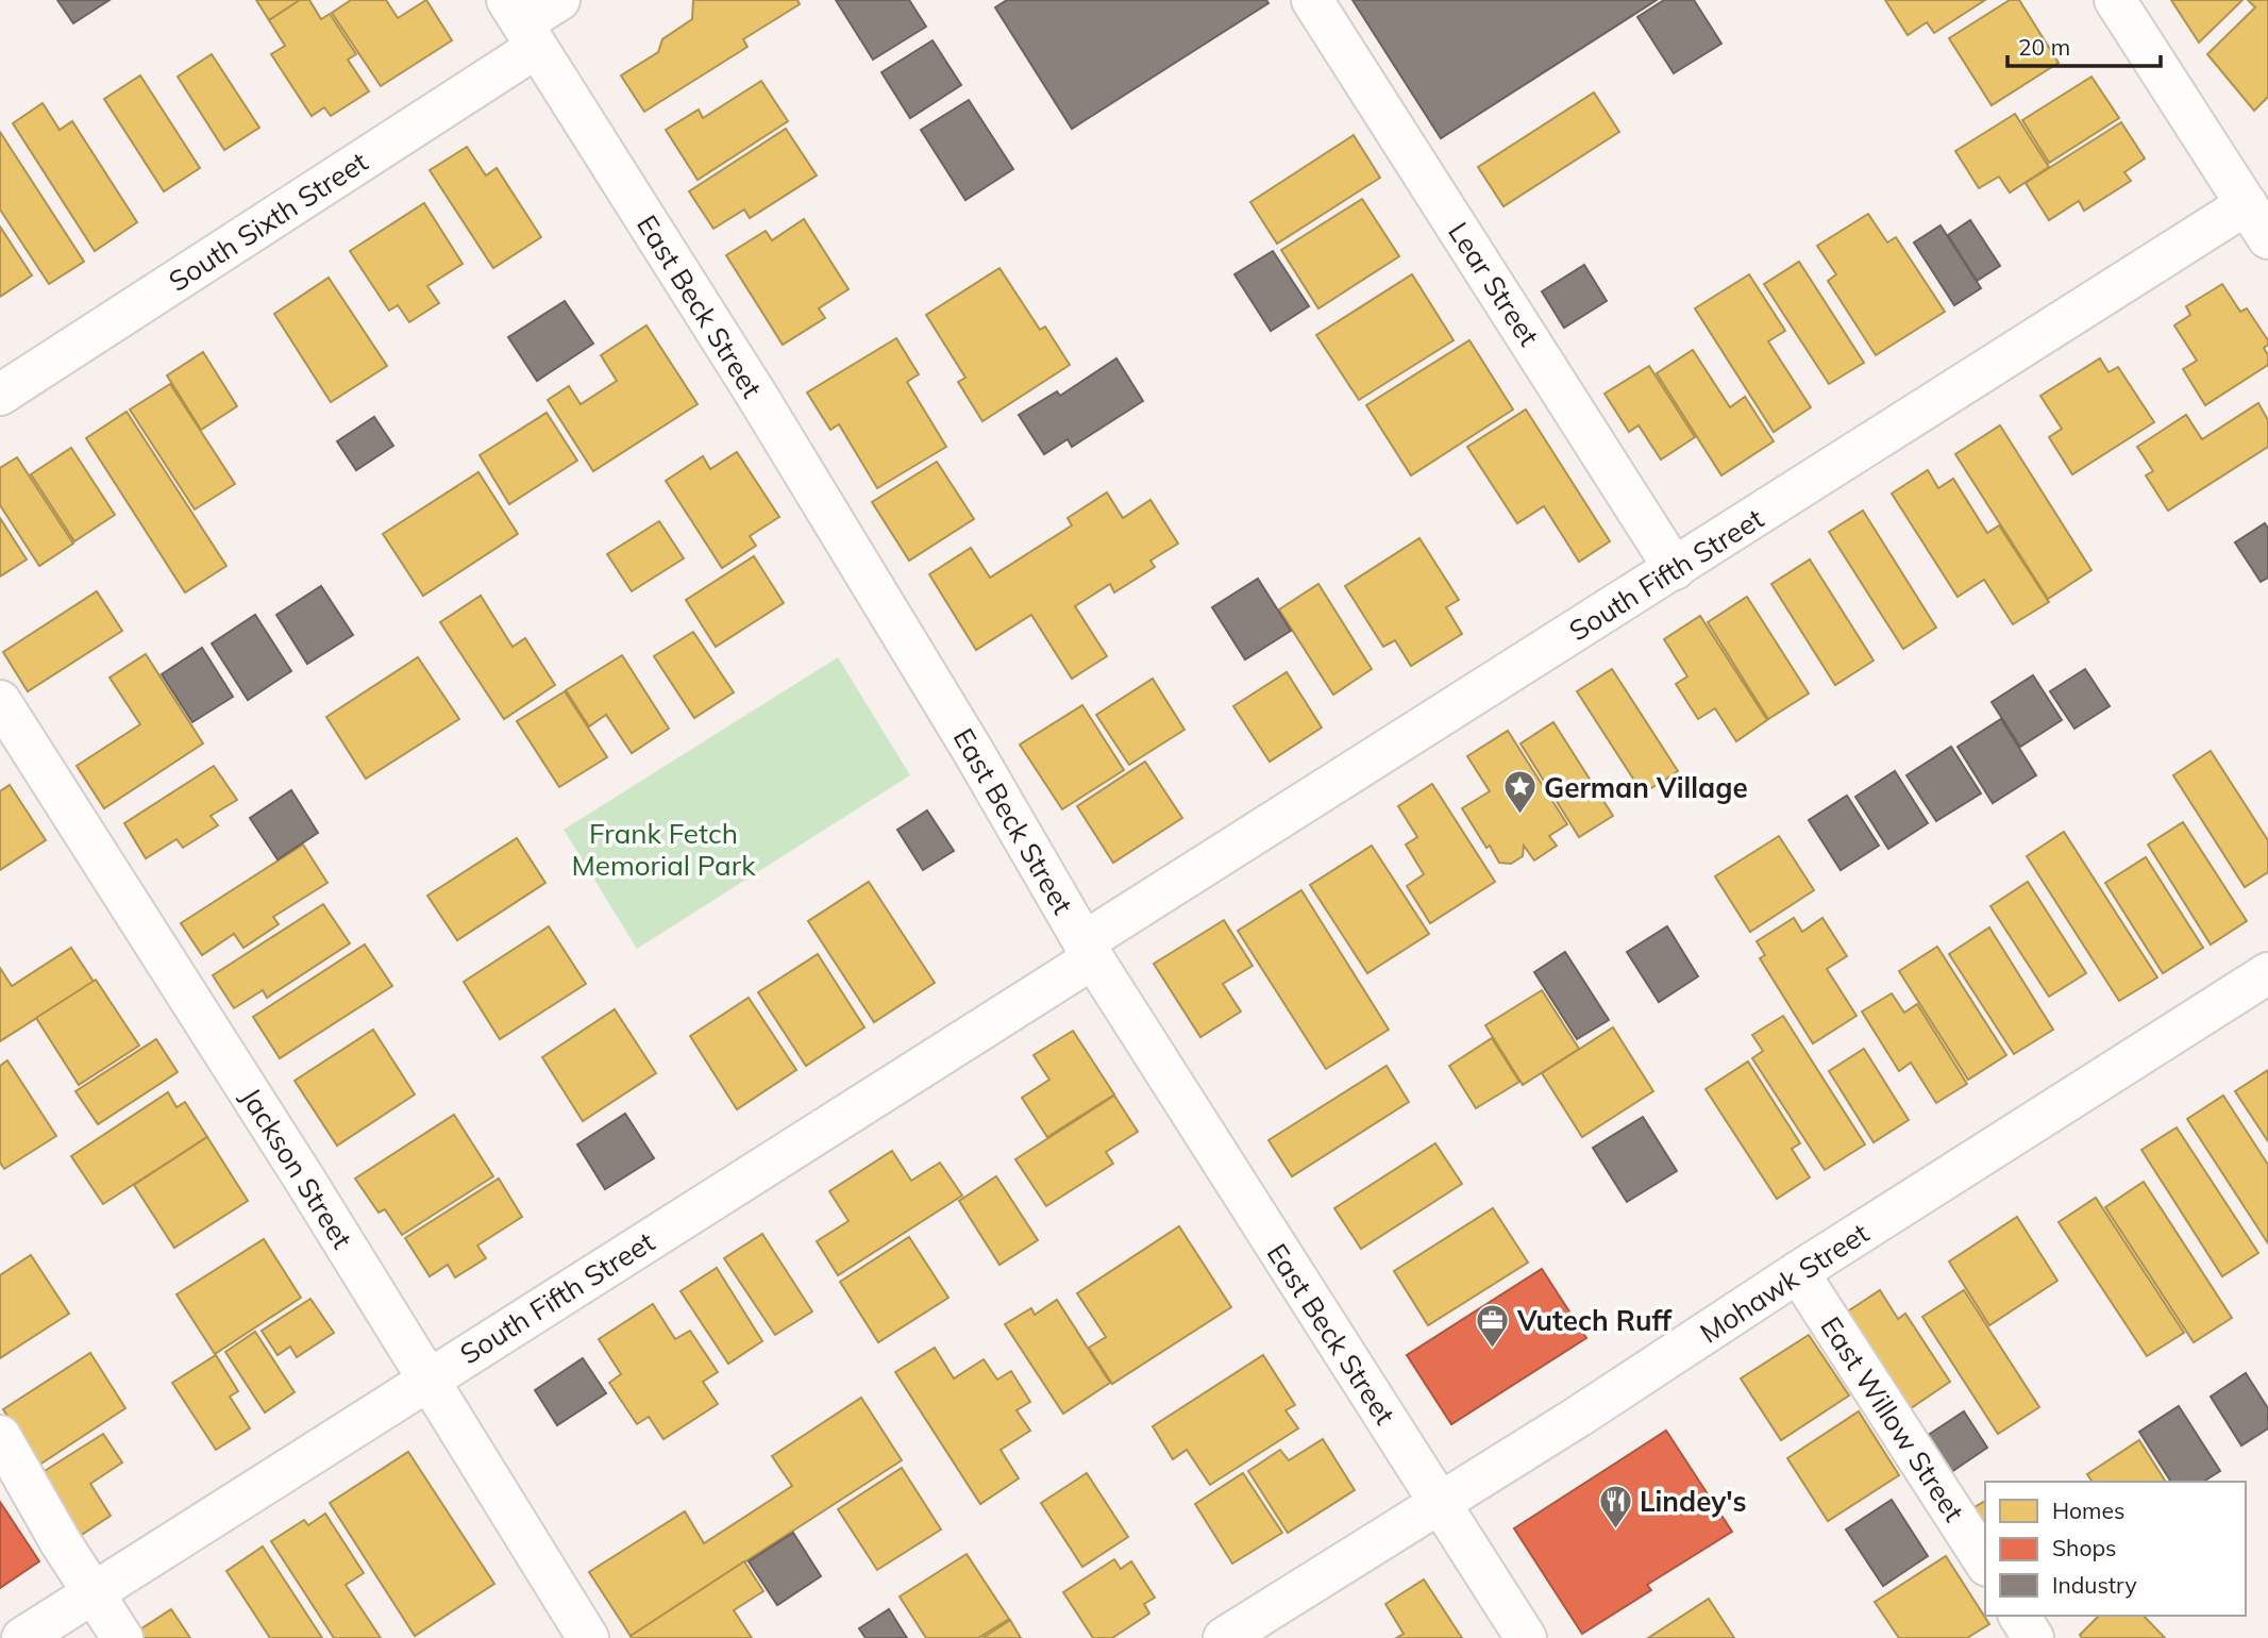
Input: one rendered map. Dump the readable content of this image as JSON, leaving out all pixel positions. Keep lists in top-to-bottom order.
{
  "streets": {
    "street": [
      "South Sixth Street",
      "Lear Street",
      "East Beck Street",
      "South Fifth Street",
      "Jackson Street",
      "Mohawk Street",
      "East Willow Street"
    ]
  },
  "crossings": [
    ["South Sixth Street", "East Beck Street"],
    ["Lear Street", "South Fifth Street"],
    ["East Beck Street", "South Fifth Street"],
    ["East Beck Street", "Mohawk Street"],
    ["South Fifth Street", "Jackson Street"],
    ["Mohawk Street", "East Willow Street"]
  ],
  "parks": ["Frank Fetch Memorial Park"],
  "places": {
    "place": ["German Village"],
    "office": ["Vutech Ruff"],
    "restaurant": ["Lindey's"]
  },
  "legend": ["Homes", "Shops", "Industry"],
  "scale_bar": "20 m"
}
